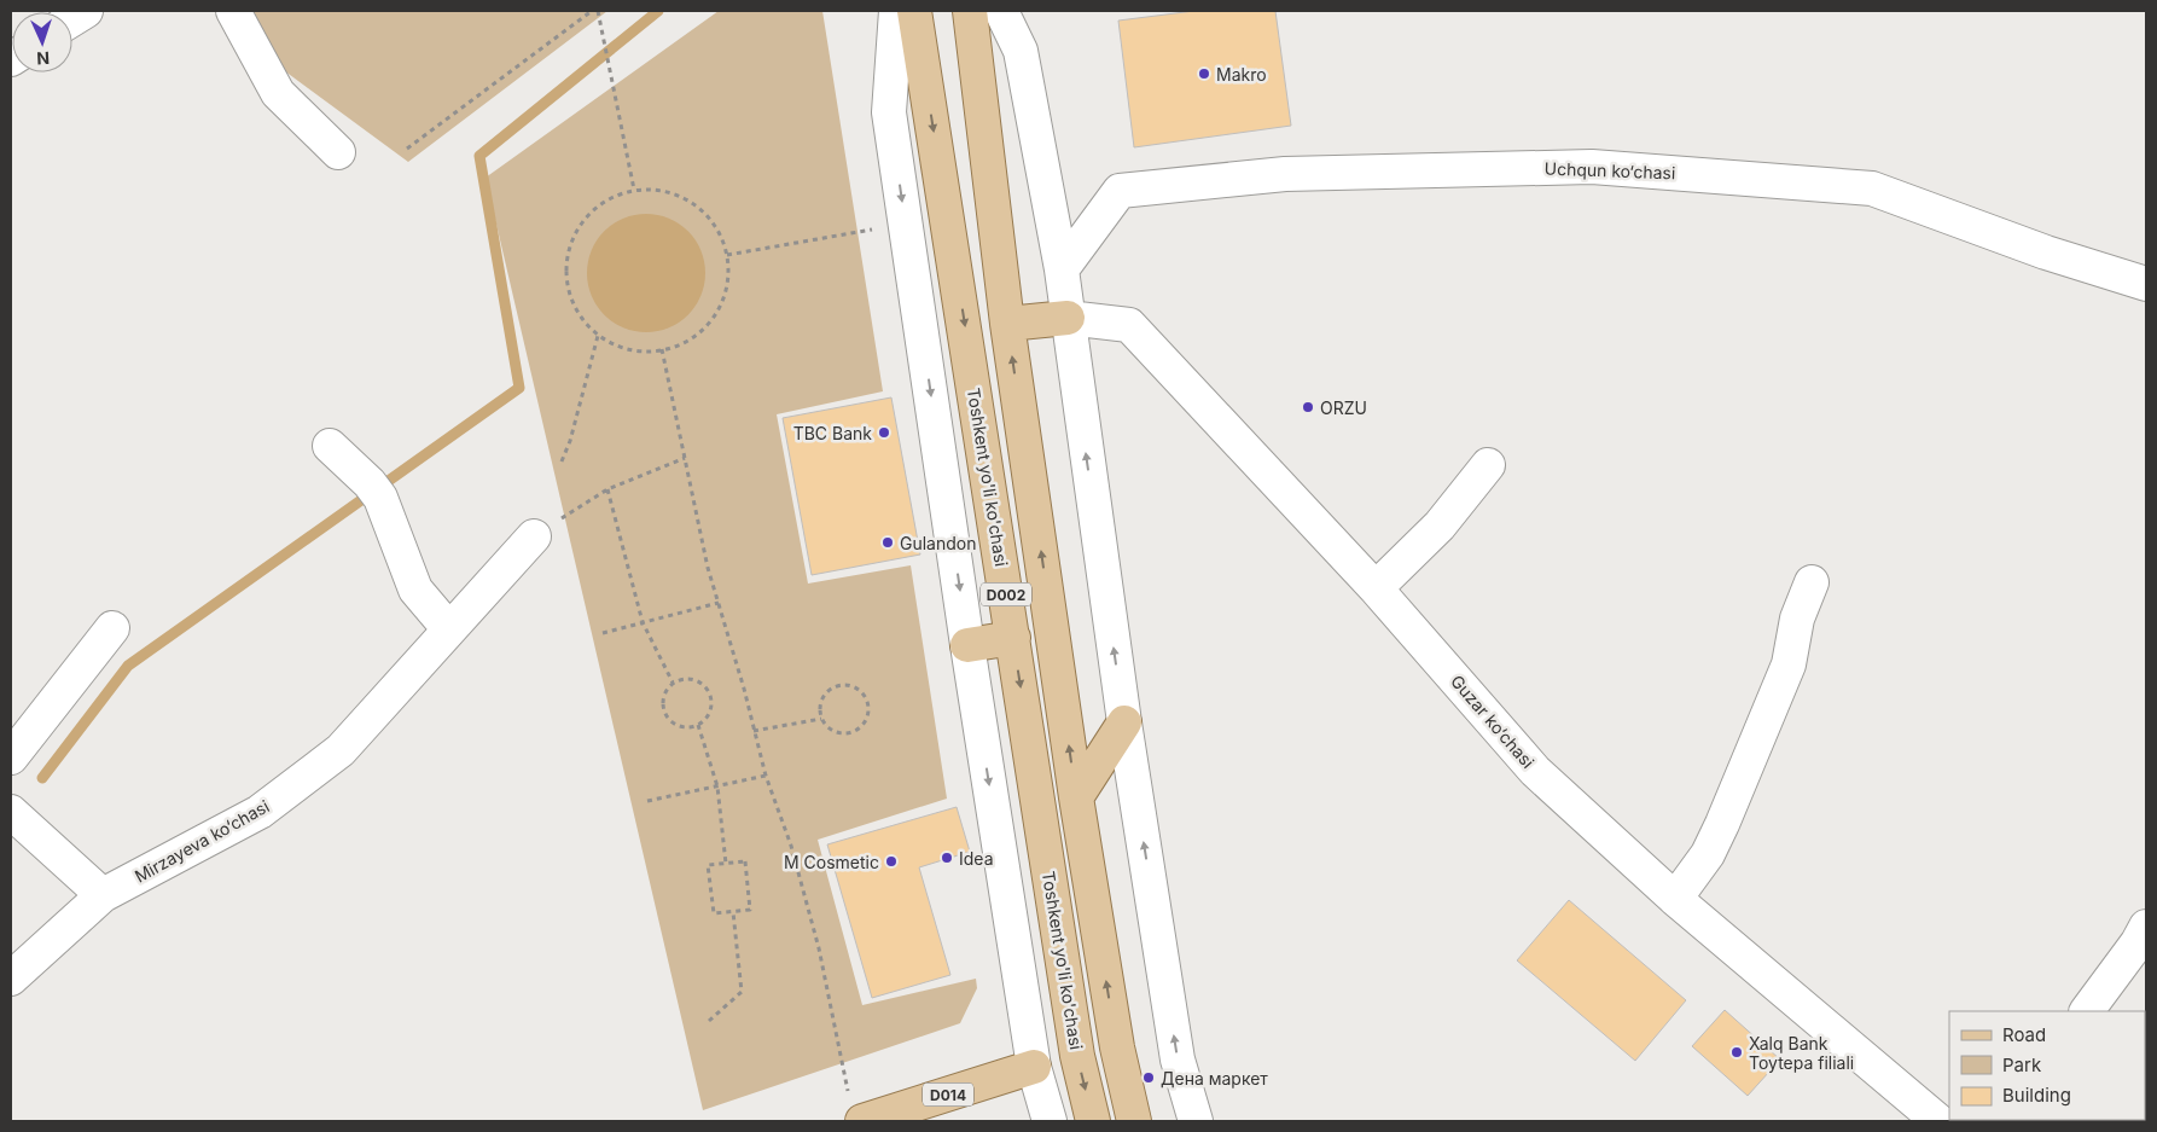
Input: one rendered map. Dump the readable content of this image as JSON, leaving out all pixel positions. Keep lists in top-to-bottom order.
{
  "streets": {
    "main road": ["Toshkent yo'li ko'chasi", "D002", "D014"],
    "street": ["Uchqun ko‘chasi", "Guzar ko‘chasi", "Mirzayeva ko‘chasi"]
  },
  "places": [
    "Makro",
    "ORZU",
    "TBC Bank",
    "Gulandon",
    "Idea",
    "M Cosmetic",
    "Xalq Bank Toytepa filiali",
    "Дена маркет"
  ],
  "legend": ["Road", "Park", "Building"],
  "north": "bottom"
}
